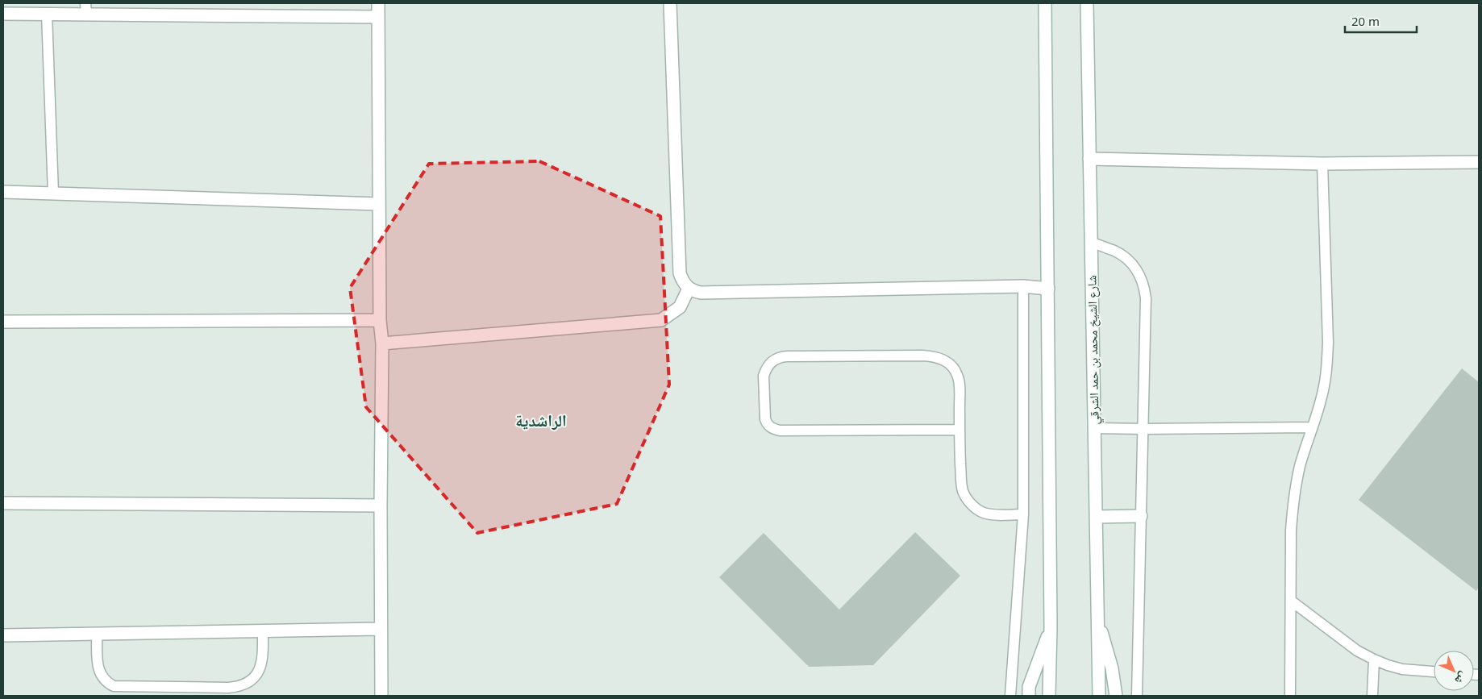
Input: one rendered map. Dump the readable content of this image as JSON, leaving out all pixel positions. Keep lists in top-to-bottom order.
{
  "streets": {
    "street": ["شارع الشيخ محمد بن حمد الشرقي"]
  },
  "districts": ["الراشدية"],
  "scale_bar": "20 m",
  "north": "bottom right"
}
